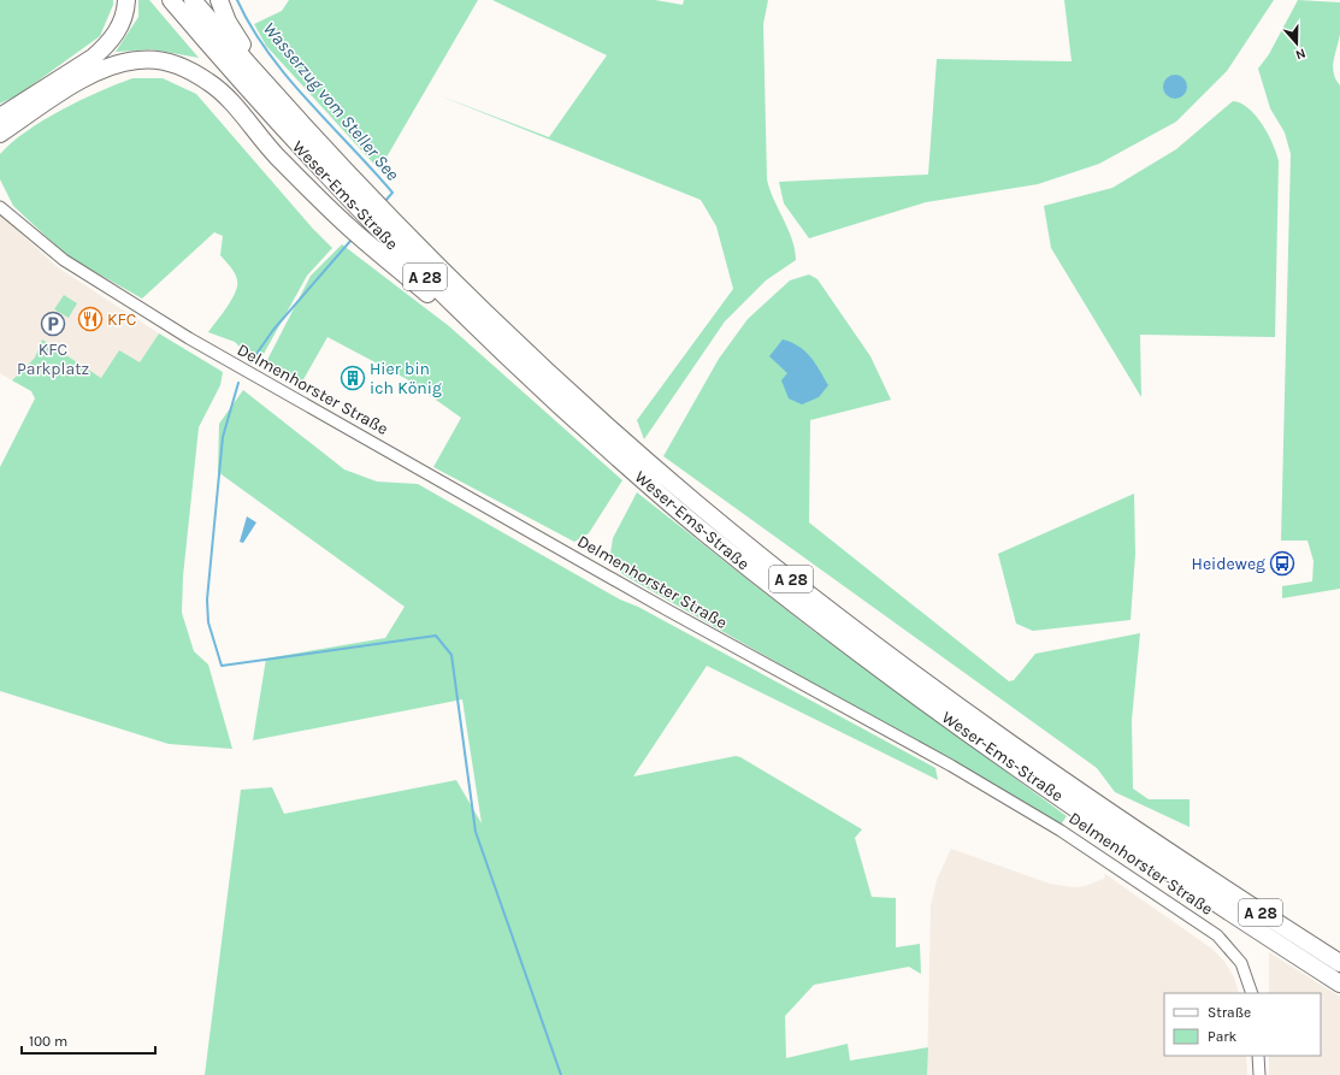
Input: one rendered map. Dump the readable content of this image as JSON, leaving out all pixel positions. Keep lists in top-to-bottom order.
{
  "streets": {
    "highway": ["Weser-Ems-Straße", "A 28"],
    "street": ["Delmenhorster Straße"]
  },
  "water": ["Wasserzug vom Steller See"],
  "places": {
    "restaurant": ["KFC"],
    "parking": ["KFC Parkplatz"],
    "building": ["Hier bin ich König"],
    "bus stop": ["Heideweg"]
  },
  "legend": ["Straße", "Park"],
  "scale_bar": "100 m",
  "north": "bottom"
}
